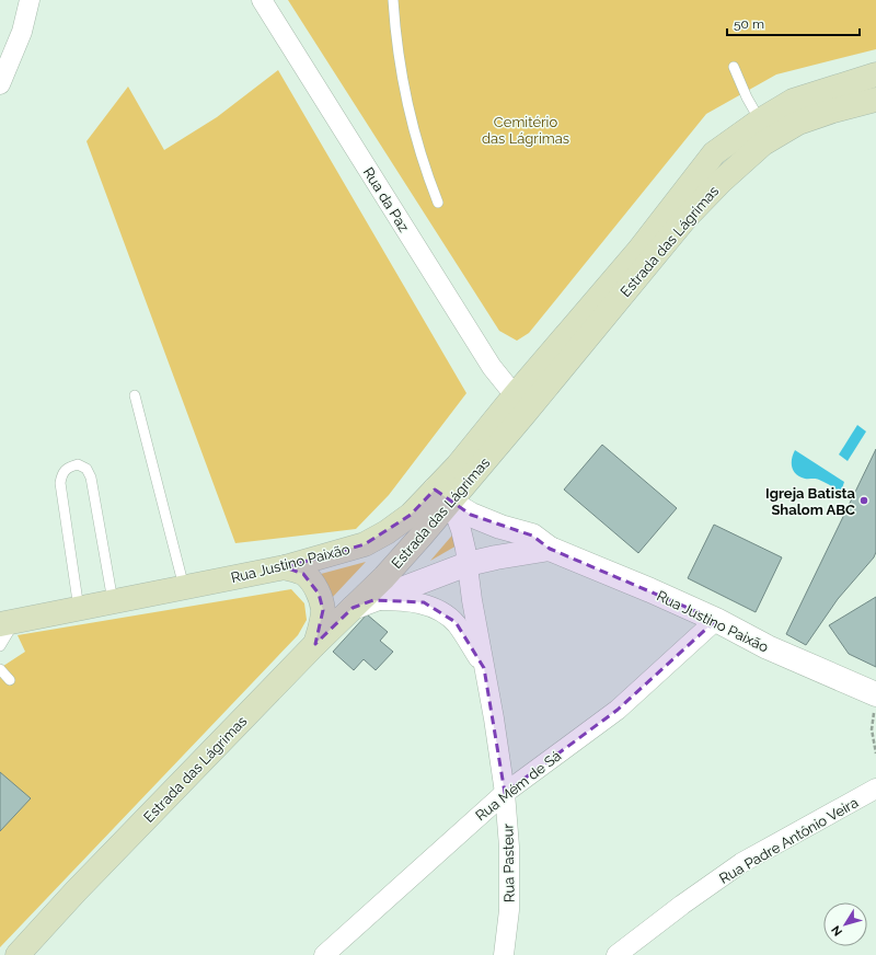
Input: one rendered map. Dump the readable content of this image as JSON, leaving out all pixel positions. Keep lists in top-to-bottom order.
{
  "streets": {
    "main road": ["Estrada das Lágrimas", "Rua Justino Paixão"],
    "street": [
      "Rua da Paz",
      "Rua Mém de Sá",
      "Rua Padre Antônio Veira",
      "Rua Pasteur"
    ]
  },
  "crossings": [
    ["Rua da Paz", "Estrada das Lágrimas"],
    ["Estrada das Lágrimas", "Rua Justino Paixão"],
    ["Estrada das Lágrimas", "Rua Pasteur"],
    ["Rua Justino Paixão", "Rua Mém de Sá"],
    ["Rua Justino Paixão", "Rua Pasteur"],
    ["Rua Mém de Sá", "Rua Pasteur"]
  ],
  "parks": ["Cemitério das Lágrimas"],
  "places": ["Igreja Batista Shalom ABC"],
  "scale_bar": "50 m",
  "north": "bottom left"
}
